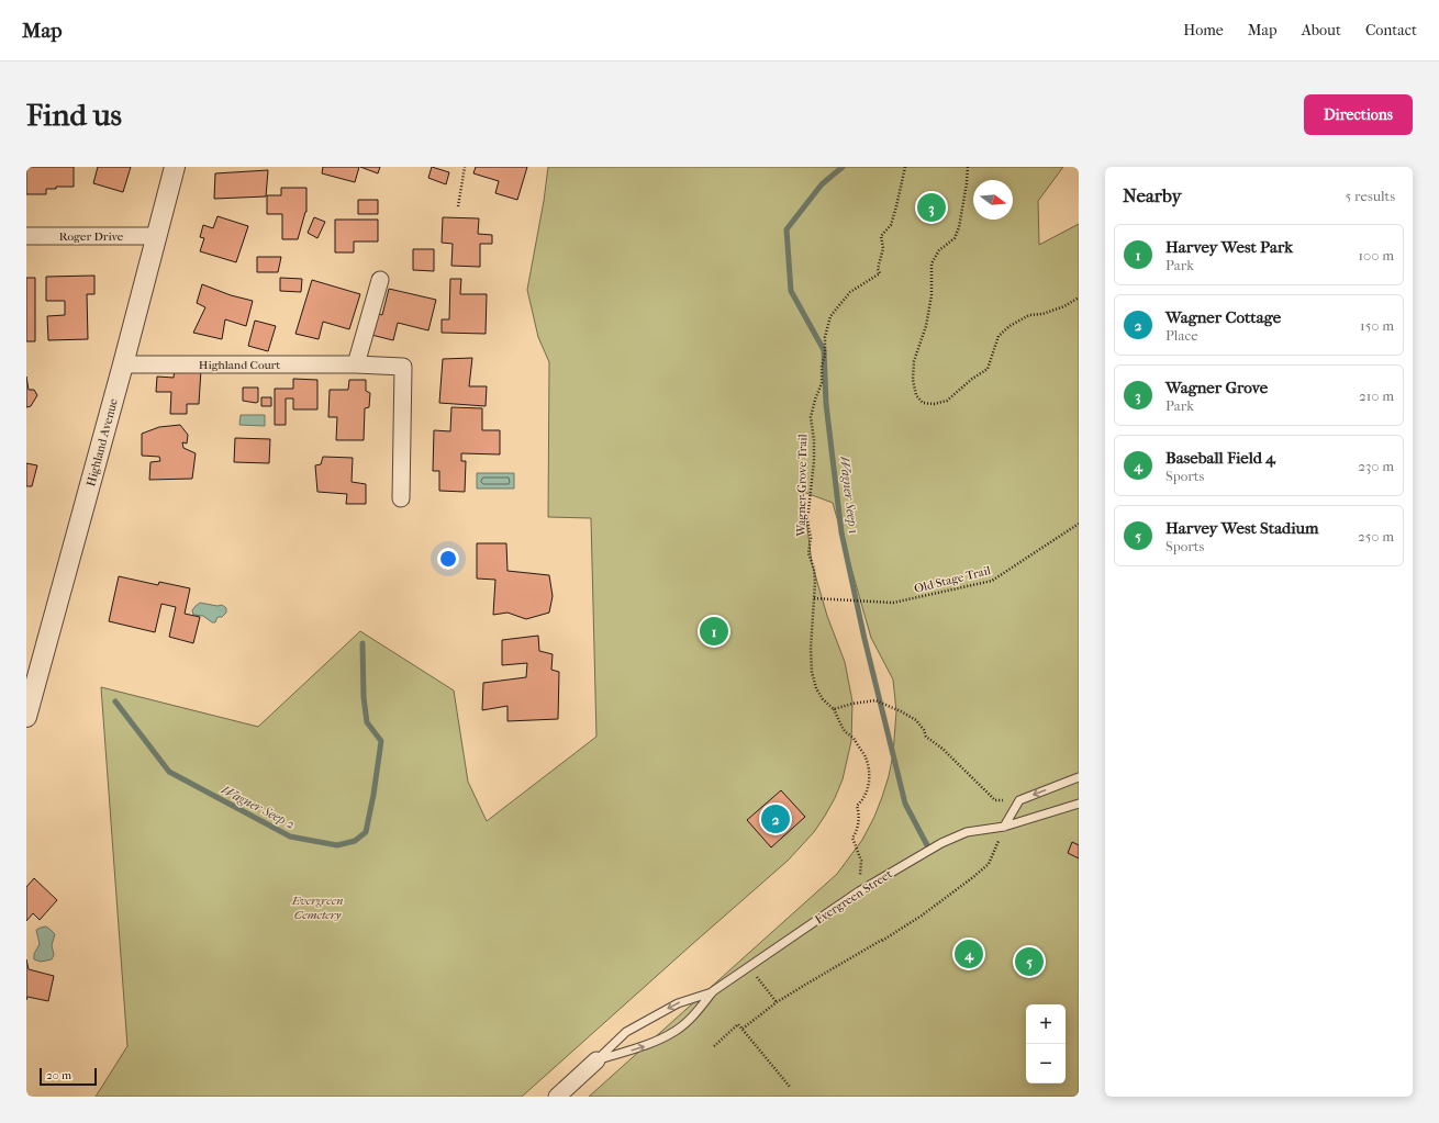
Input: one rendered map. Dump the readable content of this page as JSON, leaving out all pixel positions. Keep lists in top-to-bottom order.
{
  "streets": {
    "street": [
      "Roger Drive",
      "Highland Court",
      "Highland Avenue",
      "Evergreen Street"
    ],
    "path": ["Wagner Grove Trail", "Old Stage Trail"]
  },
  "crossings": [
    ["Roger Drive", "Highland Avenue"],
    ["Highland Court", "Highland Avenue"],
    ["Wagner Grove Trail", "Old Stage Trail"],
    ["Wagner Grove Trail", "Evergreen Street"]
  ],
  "water": ["Wagner Seep 1", "Wagner Seep 2"],
  "parks": ["Evergreen Cemetery"],
  "scale_bar": "20 m",
  "north": "right",
  "page": {
    "header": "Map",
    "nav": [
      "Home",
      "Map",
      "About",
      "Contact"
    ],
    "buttons": "Directions",
    "title": "Find us",
    "heading": ["Nearby", "5 results"],
    "pins": [
      "3",
      "1",
      "2",
      "4",
      "5"
    ],
    "list": [
      {
        "mark": "1",
        "name": "Harvey West Park",
        "note": "Park",
        "value": "100 m"
      },
      {
        "mark": "2",
        "name": "Wagner Cottage",
        "note": "Place",
        "value": "150 m"
      },
      {
        "mark": "3",
        "name": "Wagner Grove",
        "note": "Park",
        "value": "210 m"
      },
      {
        "mark": "4",
        "name": "Baseball Field 4",
        "note": "Sports",
        "value": "230 m"
      },
      {
        "mark": "5",
        "name": "Harvey West Stadium",
        "note": "Sports",
        "value": "250 m"
      }
    ],
    "map_buttons": ["+", "−"],
    "scale": "20 m"
  }
}
